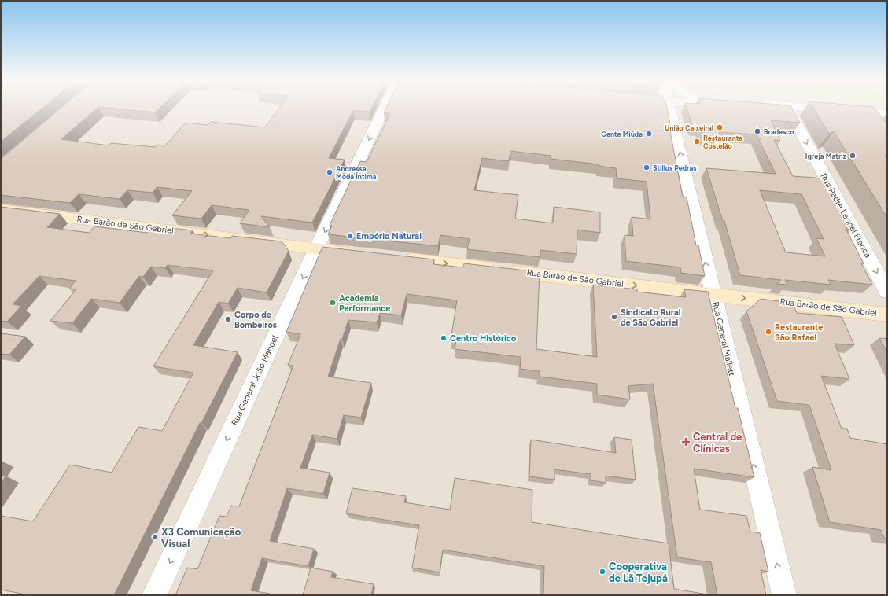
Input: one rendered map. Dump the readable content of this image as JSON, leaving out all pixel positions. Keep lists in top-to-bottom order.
{
  "streets": {
    "main road": ["Rua Barão de São Gabriel"],
    "street": ["Rua Padre Leonel Franca", "Rua General Mallett", "Rua General João Manoel"]
  },
  "crossings": [
    ["Rua Barão de São Gabriel", "Rua General Mallett"],
    ["Rua Barão de São Gabriel", "Rua General João Manoel"]
  ],
  "one_way": [
    "Rua Padre Leonel Franca",
    "Rua Barão de São Gabriel",
    "Rua General Mallett",
    "Rua General João Manoel"
  ],
  "places": {
    "other": [
      "União Caixeiral",
      "Bradesco",
      "Gente Miúda",
      "Restaurante Costelão",
      "Igreja Matriz",
      "Stillus Pedras",
      "Andressa Moda Íntima",
      "Empório Natural",
      "Academia Performance",
      "Sindicato Rural de São Gabriel",
      "Corpo de Bombeiros",
      "Restaurante São Rafael",
      "Centro Histórico",
      "X3 Comunicação Visual",
      "Cooperativa de Lã Tejupá"
    ],
    "health": ["Central de Clínicas"]
  }
}
